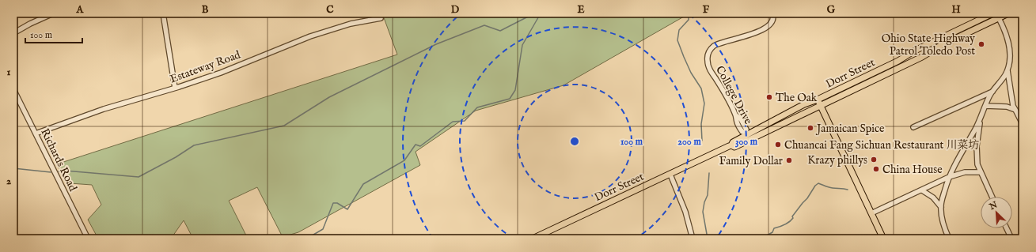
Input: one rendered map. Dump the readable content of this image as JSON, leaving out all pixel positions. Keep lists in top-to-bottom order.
{
  "streets": {
    "main road": ["Dorr Street"],
    "street": ["Estateway Road", "College Drive", "Richards Road"]
  },
  "crossings": [
    ["Estateway Road", "Richards Road"],
    ["Dorr Street", "College Drive"]
  ],
  "places": [
    "Ohio State Highway Patrol Toledo Post",
    "The Oak",
    "Jamaican Spice",
    "Chuancai Fang Sichuan Restaurant 川菜坊",
    "Krazy phillys",
    "Family Dollar",
    "China House"
  ],
  "scale_bar": "100 m",
  "north": "top left",
  "grid": {
    "columns": [
      "A",
      "B",
      "C",
      "D",
      "E",
      "F",
      "G",
      "H"
    ],
    "rows": ["1", "2"]
  },
  "rings": ["100 m", "200 m", "300 m"]
}
